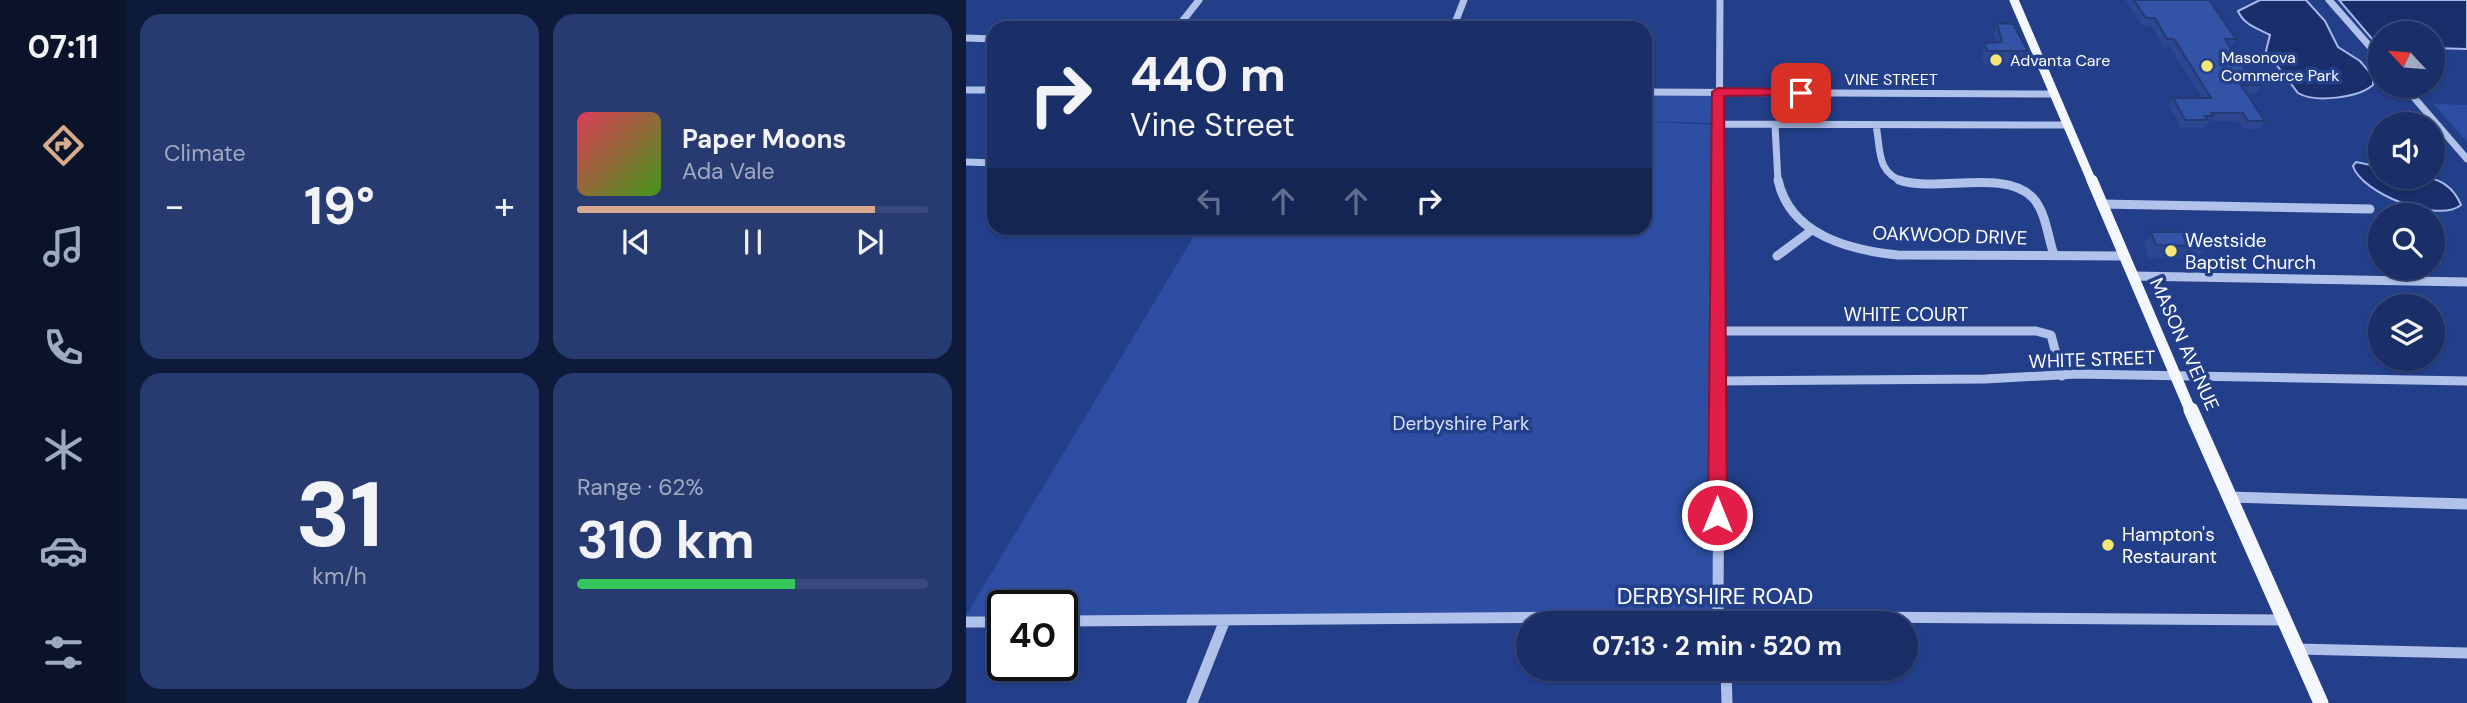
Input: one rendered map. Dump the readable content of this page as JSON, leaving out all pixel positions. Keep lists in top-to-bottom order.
{
  "streets": {
    "main road": ["MASON AVENUE"],
    "street": [
      "VINE STREET",
      "OAKWOOD DRIVE",
      "WHITE COURT",
      "WHITE STREET",
      "DERBYSHIRE ROAD"
    ]
  },
  "crossings": [
    ["VINE STREET", "MASON AVENUE"],
    ["OAKWOOD DRIVE", "MASON AVENUE"],
    ["WHITE COURT", "WHITE STREET"],
    ["MASON AVENUE", "WHITE STREET"],
    ["MASON AVENUE", "DERBYSHIRE ROAD"]
  ],
  "parks": ["Derbyshire Park"],
  "places": [
    "Advanta Care",
    "Masonova Commerce Park",
    "Westside Baptist Church",
    "Hampton's Restaurant"
  ],
  "north": "top left",
  "page": {
    "tabs": "07:11",
    "tile": [
      "Climate",
      ["31", "km/h"],
      ["Range · 62%", "310 km"]
    ],
    "turn": ["440 m", "Vine Street"],
    "song": ["Paper Moons", "Ada Vale"],
    "heat": ["−", "19°", "+"],
    "limit": "40",
    "trip": "07:13 · 2 min · 520 m"
  }
}
